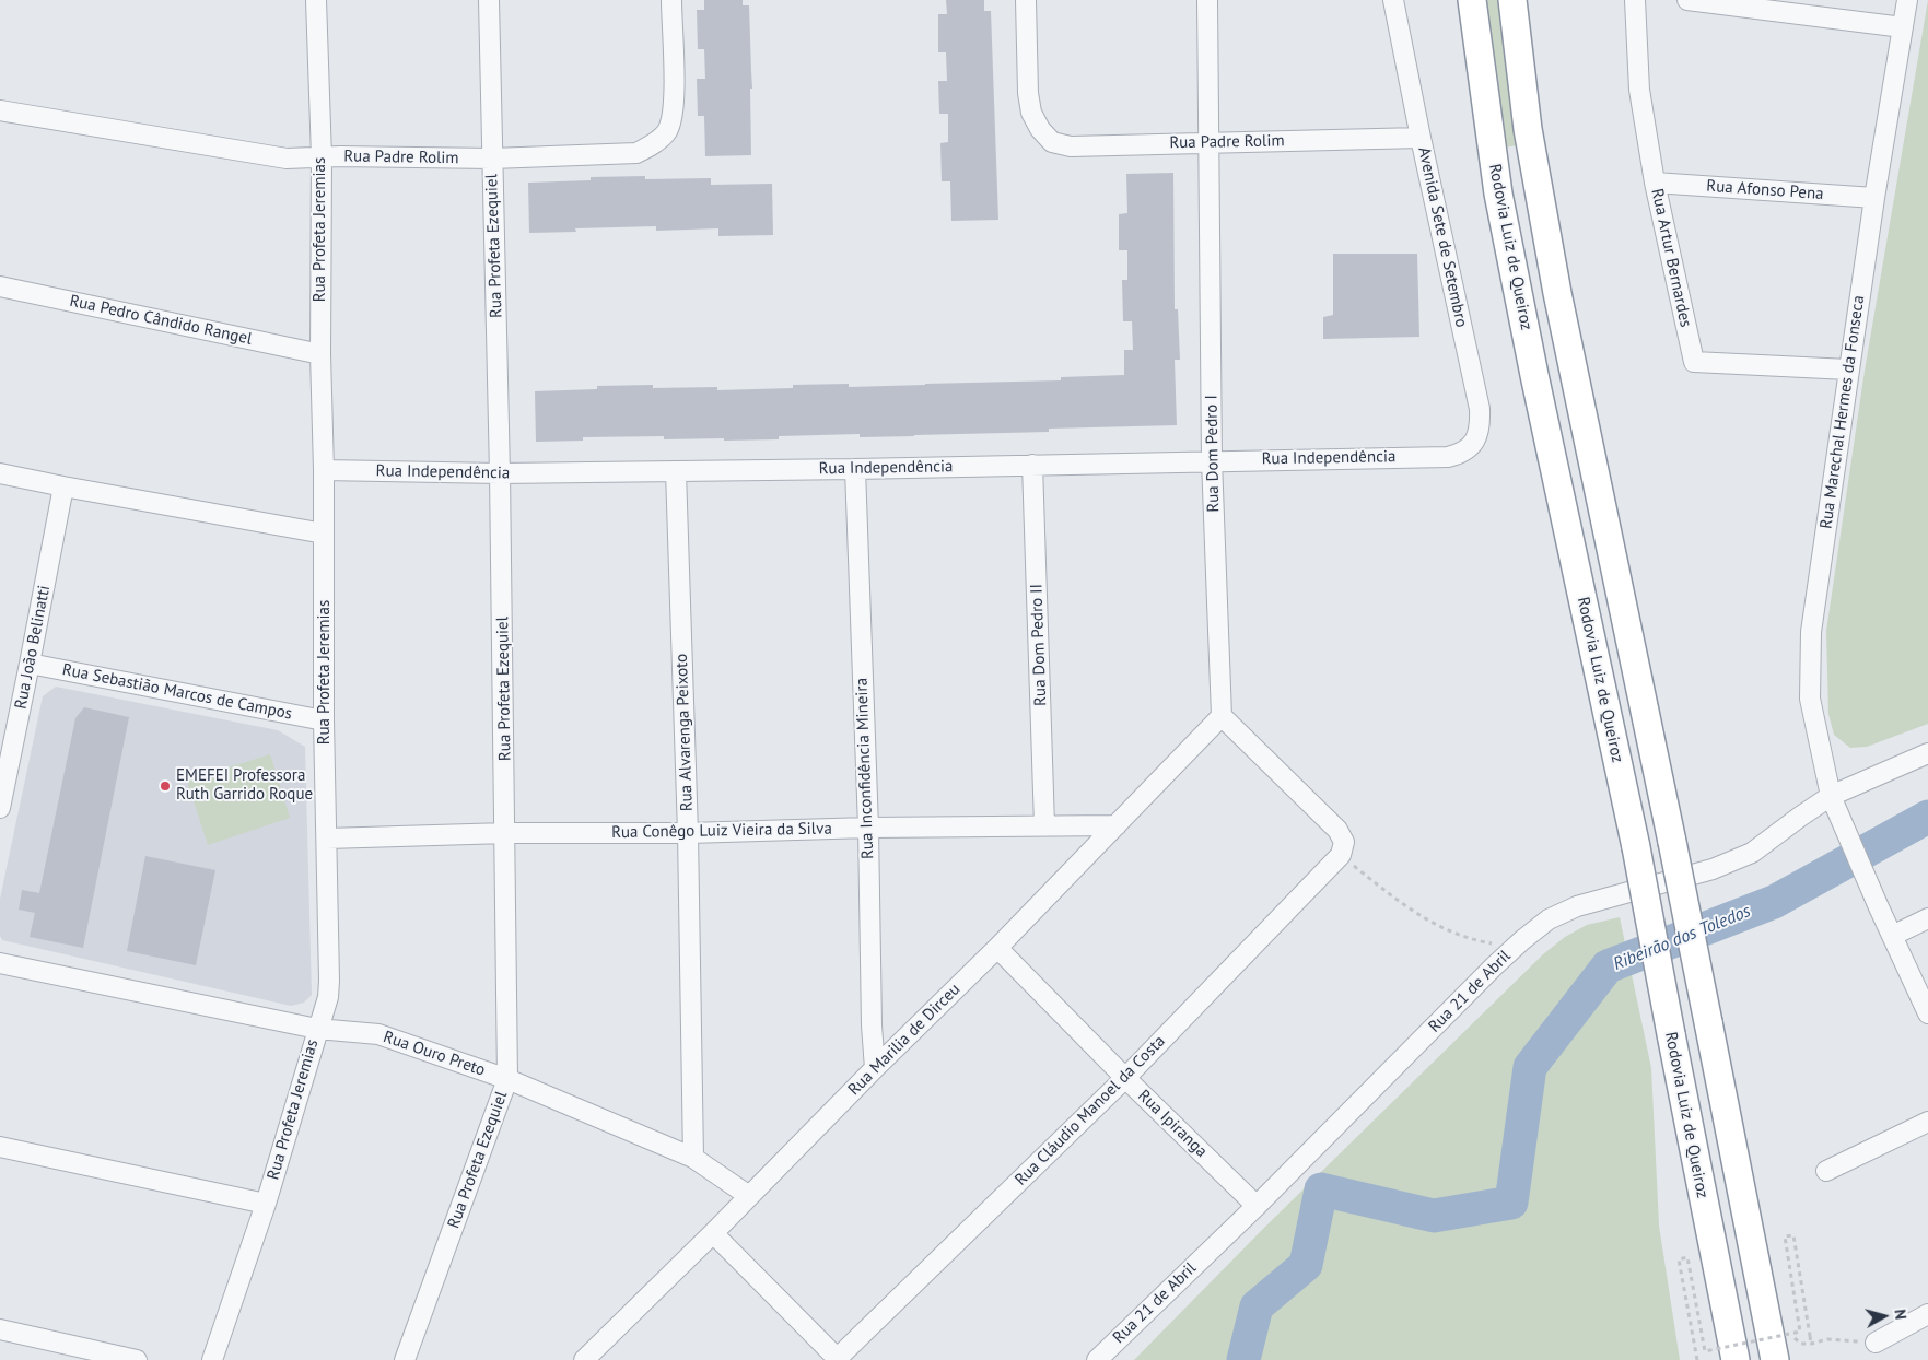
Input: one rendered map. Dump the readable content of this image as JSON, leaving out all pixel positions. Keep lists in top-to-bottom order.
{
  "streets": {
    "highway": ["Rodovia Luiz de Queiroz"],
    "street": [
      "Rua Padre Rolim",
      "Rua Afonso Pena",
      "Rua Profeta Jeremias",
      "Avenida Sete de Setembro",
      "Rua Profeta Ezequiel",
      "Rua Artur Bernardes",
      "Rua Pedro Cândido Rangel",
      "Rua Marechal Hermes da Fonseca",
      "Rua Dom Pedro I",
      "Rua Independência",
      "Rua Dom Pedro II",
      "Rua João Belinatti",
      "Rua Sebastião Marcos de Campos",
      "Rua Alvarenga Peixoto",
      "Rua Inconfidência Mineira",
      "Rua Conêgo Luiz Vieira da Silva",
      "Rua 21 de Abril",
      "Rua Marilia de Dirceu",
      "Rua Ouro Preto",
      "Rua Cláudio Manoel da Costa",
      "Rua Ipiranga"
    ]
  },
  "crossings": [
    ["Rua Padre Rolim", "Rua Profeta Jeremias"],
    ["Rua Padre Rolim", "Avenida Sete de Setembro"],
    ["Rua Padre Rolim", "Rua Profeta Ezequiel"],
    ["Rua Padre Rolim", "Rua Dom Pedro I"],
    ["Rua Afonso Pena", "Rua Artur Bernardes"],
    ["Rua Afonso Pena", "Rua Marechal Hermes da Fonseca"],
    ["Rua Profeta Jeremias", "Rua Pedro Cândido Rangel"],
    ["Rua Profeta Jeremias", "Rua Independência"],
    ["Rua Profeta Jeremias", "Rua Sebastião Marcos de Campos"],
    ["Rua Profeta Jeremias", "Rua Conêgo Luiz Vieira da Silva"],
    ["Rua Profeta Jeremias", "Rua Ouro Preto"],
    ["Avenida Sete de Setembro", "Rua Independência"],
    ["Rua Profeta Ezequiel", "Rua Independência"],
    ["Rua Profeta Ezequiel", "Rua Conêgo Luiz Vieira da Silva"],
    ["Rua Profeta Ezequiel", "Rua Ouro Preto"],
    ["Rua Artur Bernardes", "Rua Marechal Hermes da Fonseca"],
    ["Rua Marechal Hermes da Fonseca", "Rua 21 de Abril"],
    ["Rua Dom Pedro I", "Rua Independência"],
    ["Rua Dom Pedro I", "Rua Marilia de Dirceu"],
    ["Rua Independência", "Rua Dom Pedro II"],
    ["Rua Independência", "Rua Alvarenga Peixoto"],
    ["Rua Independência", "Rua Inconfidência Mineira"],
    ["Rua Dom Pedro II", "Rua Conêgo Luiz Vieira da Silva"],
    ["Rua João Belinatti", "Rua Sebastião Marcos de Campos"],
    ["Rua Alvarenga Peixoto", "Rua Conêgo Luiz Vieira da Silva"],
    ["Rua Alvarenga Peixoto", "Rua Ouro Preto"],
    ["Rua Inconfidência Mineira", "Rua Conêgo Luiz Vieira da Silva"],
    ["Rua Inconfidência Mineira", "Rua Marilia de Dirceu"],
    ["Rua Conêgo Luiz Vieira da Silva", "Rua Marilia de Dirceu"],
    ["Rua 21 de Abril", "Rua Ipiranga"],
    ["Rua Marilia de Dirceu", "Rua Ouro Preto"],
    ["Rua Marilia de Dirceu", "Rua Ipiranga"],
    ["Rua Cláudio Manoel da Costa", "Rua Ipiranga"]
  ],
  "water": ["Ribeirão dos Toledos"],
  "places": ["EMEFEI Professora Ruth Garrido Roque"],
  "north": "right"
}
